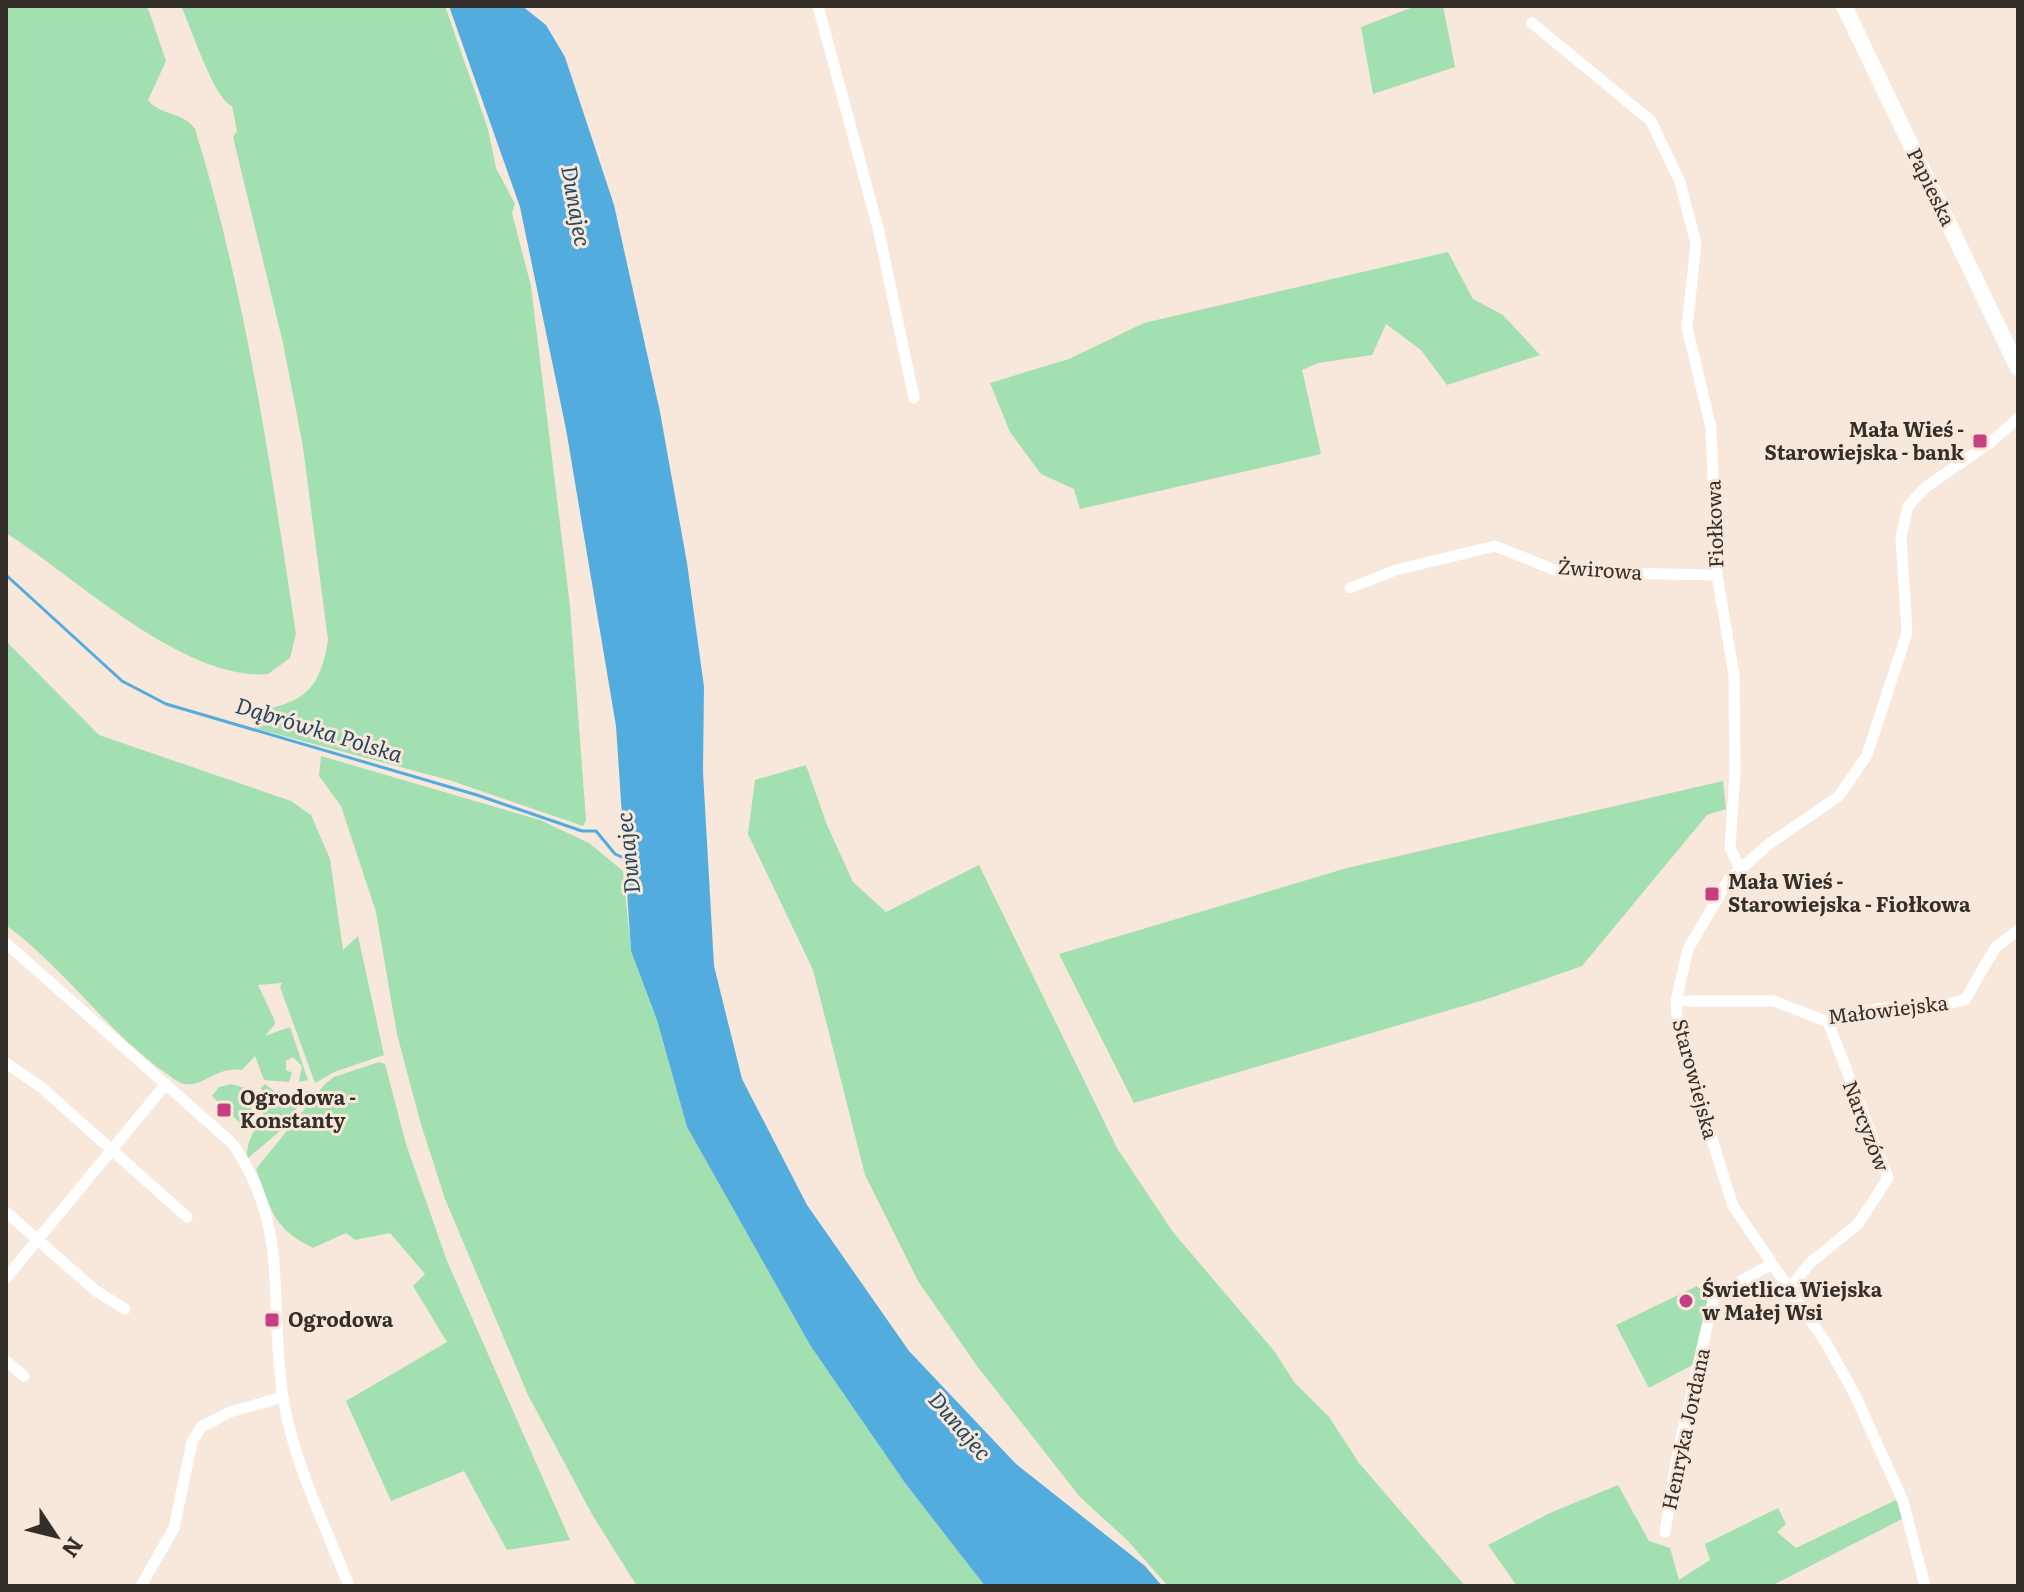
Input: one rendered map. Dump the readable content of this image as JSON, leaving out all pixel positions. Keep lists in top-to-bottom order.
{
  "streets": {
    "street": [
      "Papieska",
      "Fiołkowa",
      "Żwirowa",
      "Małowiejska",
      "Starowiejska",
      "Narcyzów",
      "Henryka Jordana"
    ]
  },
  "crossings": [
    ["Fiołkowa", "Żwirowa"],
    ["Fiołkowa", "Starowiejska"],
    ["Małowiejska", "Starowiejska"],
    ["Małowiejska", "Narcyzów"],
    ["Starowiejska", "Narcyzów"],
    ["Starowiejska", "Henryka Jordana"]
  ],
  "water": ["Dunajec", "Dąbrówka Polska"],
  "places": {
    "transit": [
      "Mała Wieś - Starowiejska - bank",
      "Mała Wieś - Starowiejska - Fiołkowa",
      "Ogrodowa - Konstanty",
      "Ogrodowa"
    ],
    "other": ["Świetlica Wiejska w Małej Wsi"]
  },
  "north": "bottom right"
}
